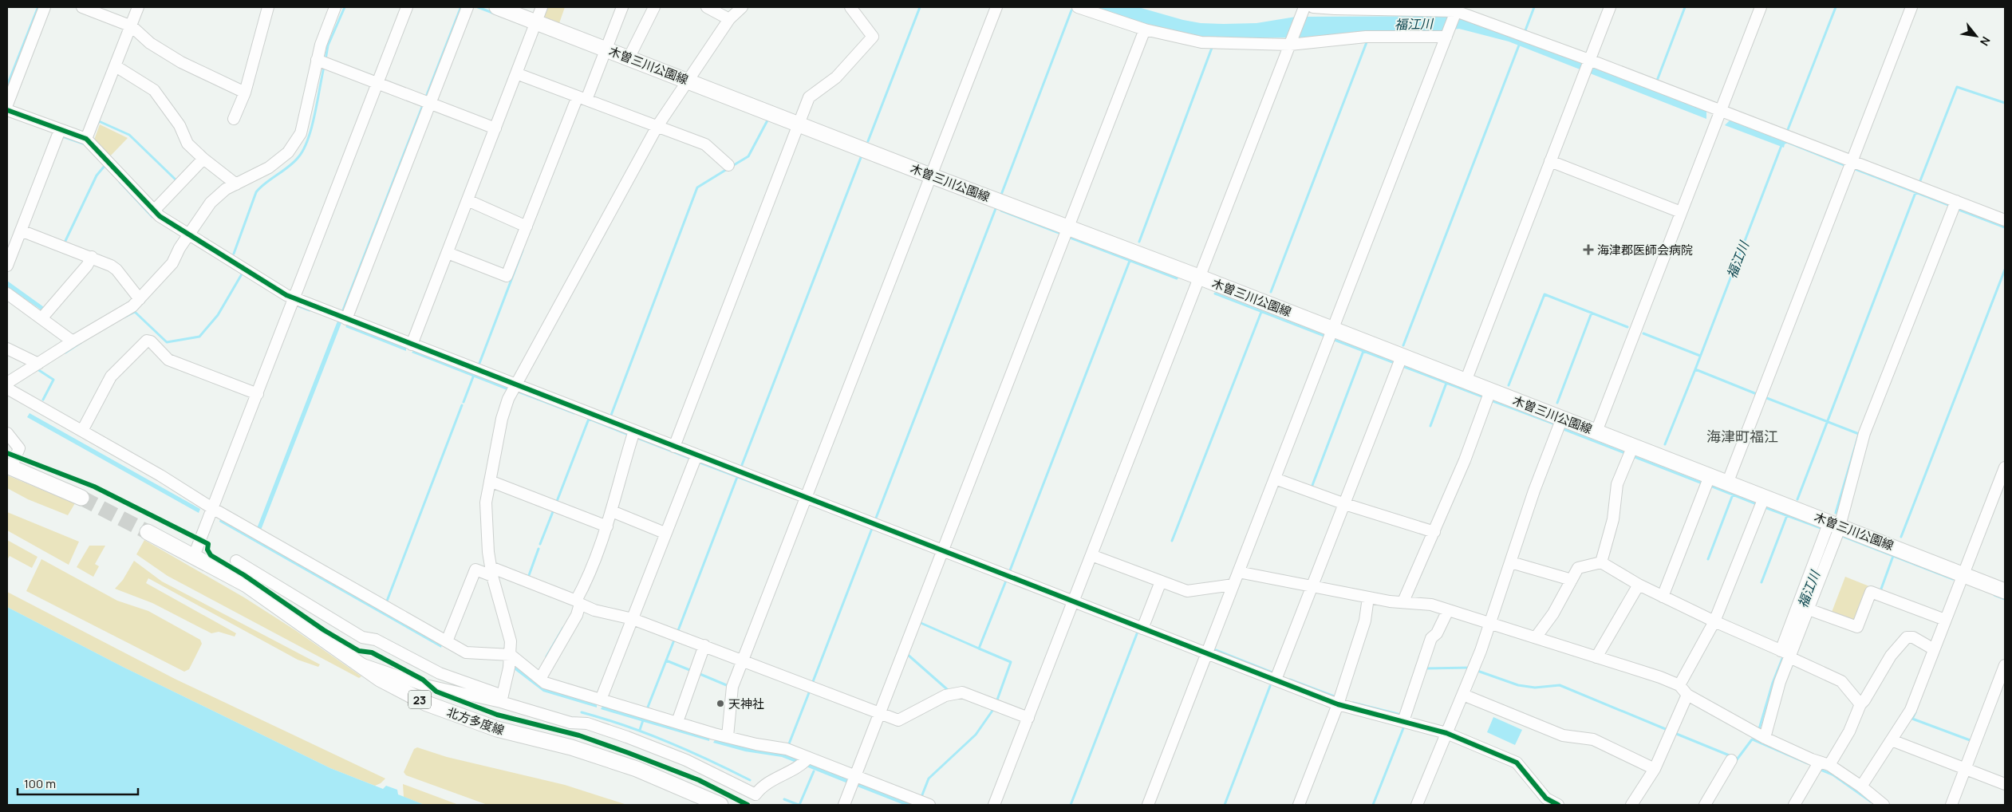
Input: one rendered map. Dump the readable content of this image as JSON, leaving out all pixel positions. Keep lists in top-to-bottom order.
{
  "streets": {
    "main road": ["木曽三川公園線", "23", "北方多度線"]
  },
  "districts": ["海津町福江"],
  "water": ["福江川"],
  "places": {
    "health": ["海津郡医師会病院"],
    "other": ["天神社"]
  },
  "scale_bar": "100 m",
  "north": "bottom right"
}
